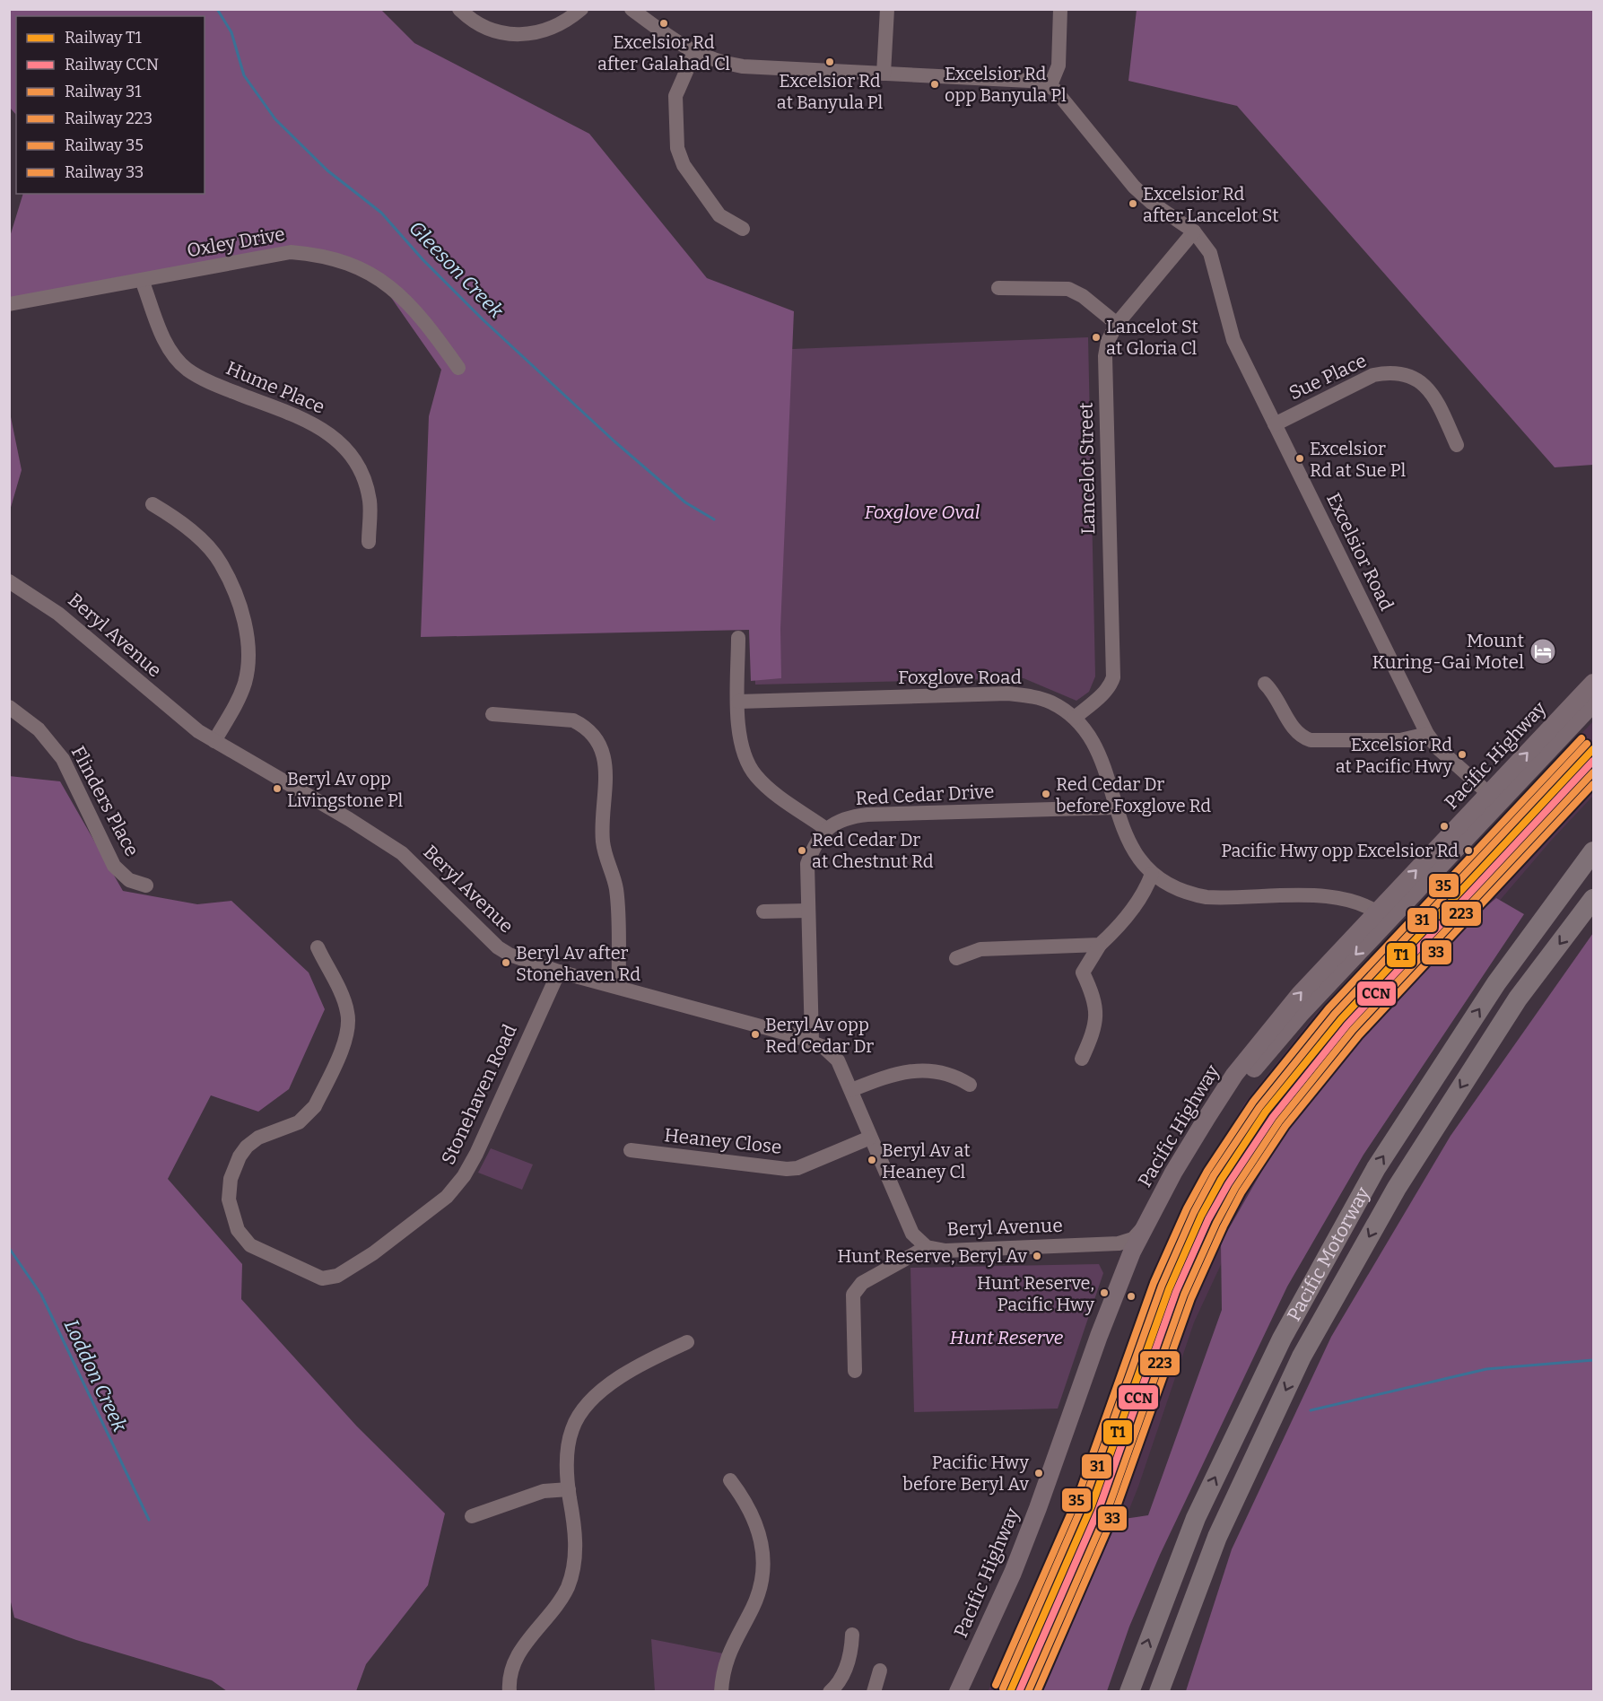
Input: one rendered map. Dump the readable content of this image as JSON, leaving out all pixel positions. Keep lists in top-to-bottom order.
{
  "streets": {
    "highway": ["Pacific Motorway"],
    "main road": ["Pacific Highway"],
    "street": [
      "Oxley Drive",
      "Sue Place",
      "Hume Place",
      "Lancelot Street",
      "Excelsior Road",
      "Beryl Avenue",
      "Foxglove Road",
      "Red Cedar Drive",
      "Flinders Place",
      "Stonehaven Road",
      "Heaney Close"
    ]
  },
  "crossings": [
    ["Oxley Drive", "Hume Place"],
    ["Sue Place", "Excelsior Road"],
    ["Lancelot Street", "Excelsior Road"],
    ["Lancelot Street", "Foxglove Road"],
    ["Excelsior Road", "Pacific Highway"],
    ["Beryl Avenue", "Pacific Highway"],
    ["Beryl Avenue", "Stonehaven Road"],
    ["Beryl Avenue", "Heaney Close"],
    ["Foxglove Road", "Pacific Highway"],
    ["Foxglove Road", "Red Cedar Drive"]
  ],
  "water": ["Gleeson Creek", "Loddon Creek"],
  "parks": ["Foxglove Oval", "Hunt Reserve"],
  "places": {
    "other": [
      "Excelsior Rd after Galahad Cl",
      "Excelsior Rd at Banyula Pl",
      "Excelsior Rd opp Banyula Pl",
      "Excelsior Rd after Lancelot St",
      "Lancelot St at Gloria Cl",
      "Excelsior Rd at Sue Pl",
      "Excelsior Rd at Pacific Hwy",
      "Beryl Av opp Livingstone Pl",
      "Red Cedar Dr before Foxglove Rd",
      "Red Cedar Dr at Chestnut Rd",
      "Pacific Hwy opp Excelsior Rd",
      "Beryl Av after Stonehaven Rd",
      "Beryl Av opp Red Cedar Dr",
      "Beryl Av at Heaney Cl",
      "Hunt Reserve, Beryl Av",
      "Hunt Reserve, Pacific Hwy",
      "Pacific Hwy before Beryl Av"
    ],
    "hotel": ["Mount Kuring-Gai Motel"]
  },
  "lines": [
    "rail line 35",
    "rail line 31",
    "rail line T1",
    "rail line CCN",
    "rail line 223",
    "rail line 33"
  ],
  "legend": [
    "Railway T1",
    "Railway CCN",
    "Railway 31",
    "Railway 223",
    "Railway 35",
    "Railway 33"
  ]
}
